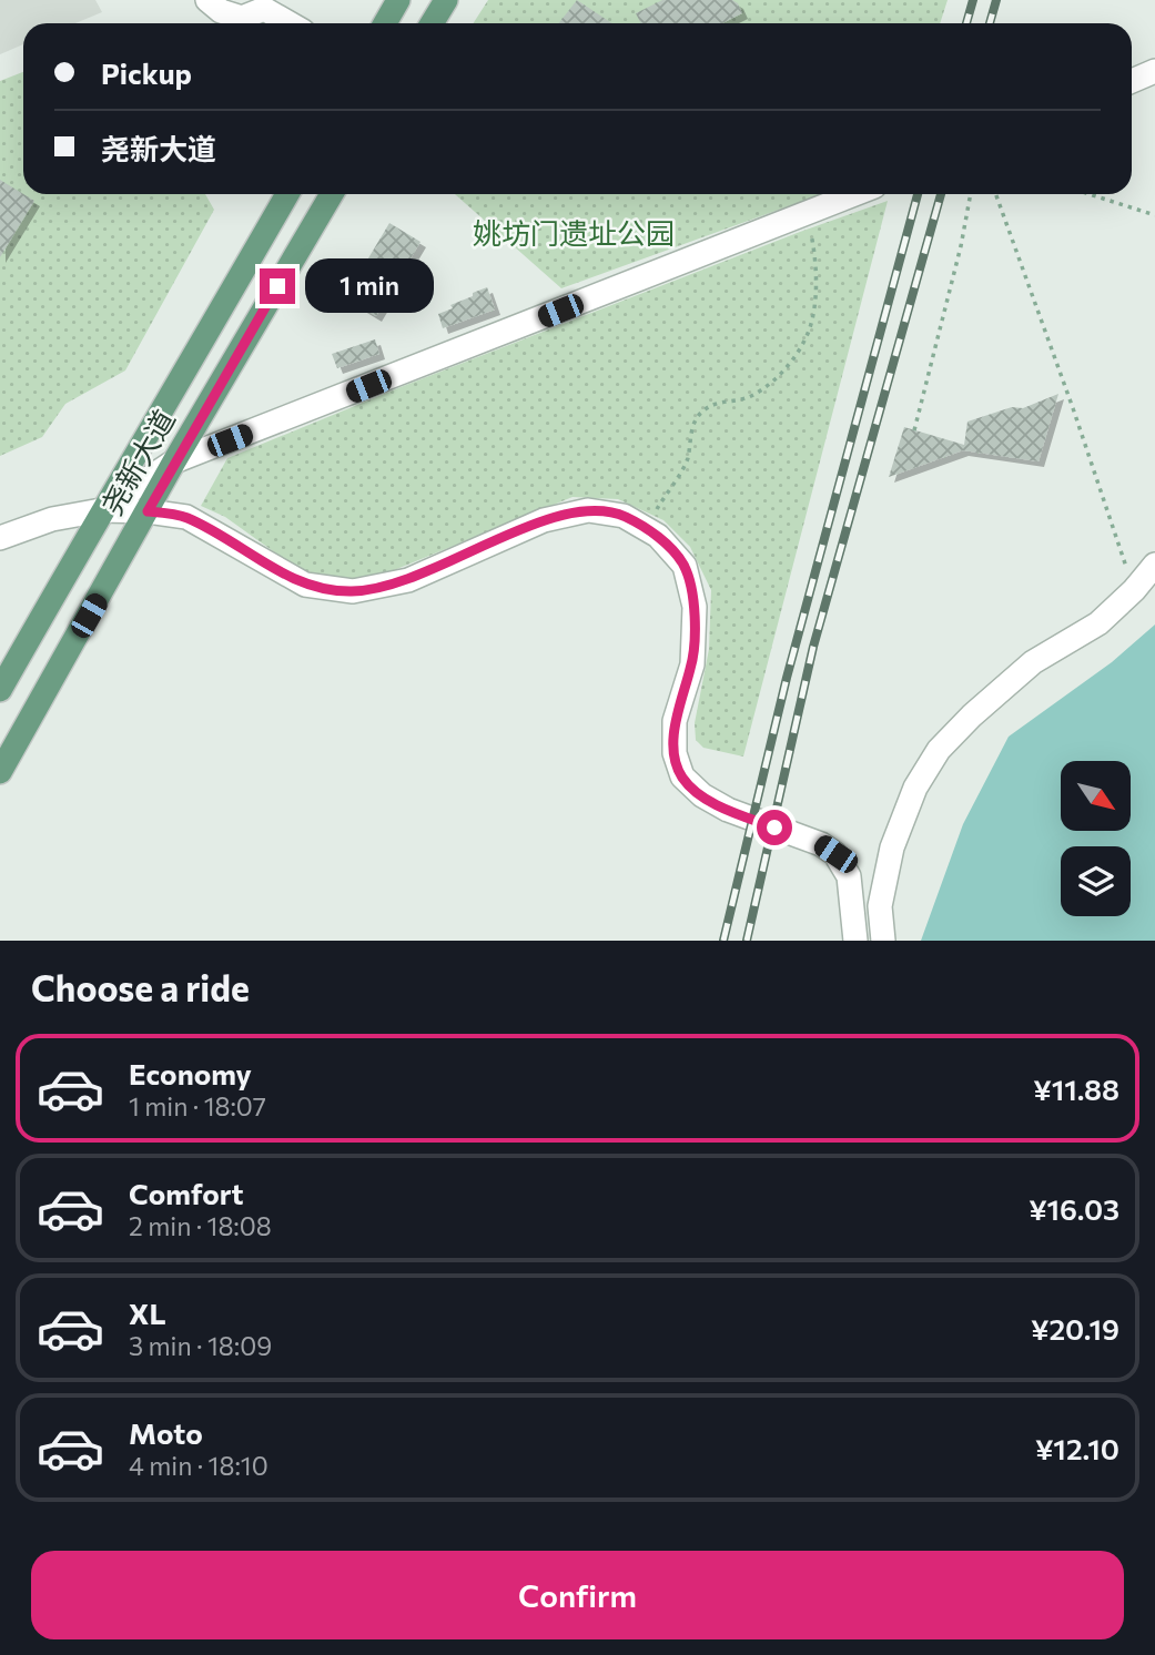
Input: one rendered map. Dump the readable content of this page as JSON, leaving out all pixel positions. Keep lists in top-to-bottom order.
{
  "streets": {
    "main road": ["尧新大道"]
  },
  "parks": ["姚坊门遗址公园"],
  "north": "bottom right",
  "page": {
    "banner": ["Pickup", "尧新大道"],
    "bubble": "1 min",
    "heading": "Choose a ride",
    "list": [
      {
        "name": "Economy",
        "note": "1 min · 18:07",
        "value": "¥11.88"
      },
      {
        "name": "Comfort",
        "note": "2 min · 18:08",
        "value": "¥16.03"
      },
      {
        "name": "XL",
        "note": "3 min · 18:09",
        "value": "¥20.19"
      },
      {
        "name": "Moto",
        "note": "4 min · 18:10",
        "value": "¥12.10"
      }
    ],
    "buttons": "Confirm"
  }
}
